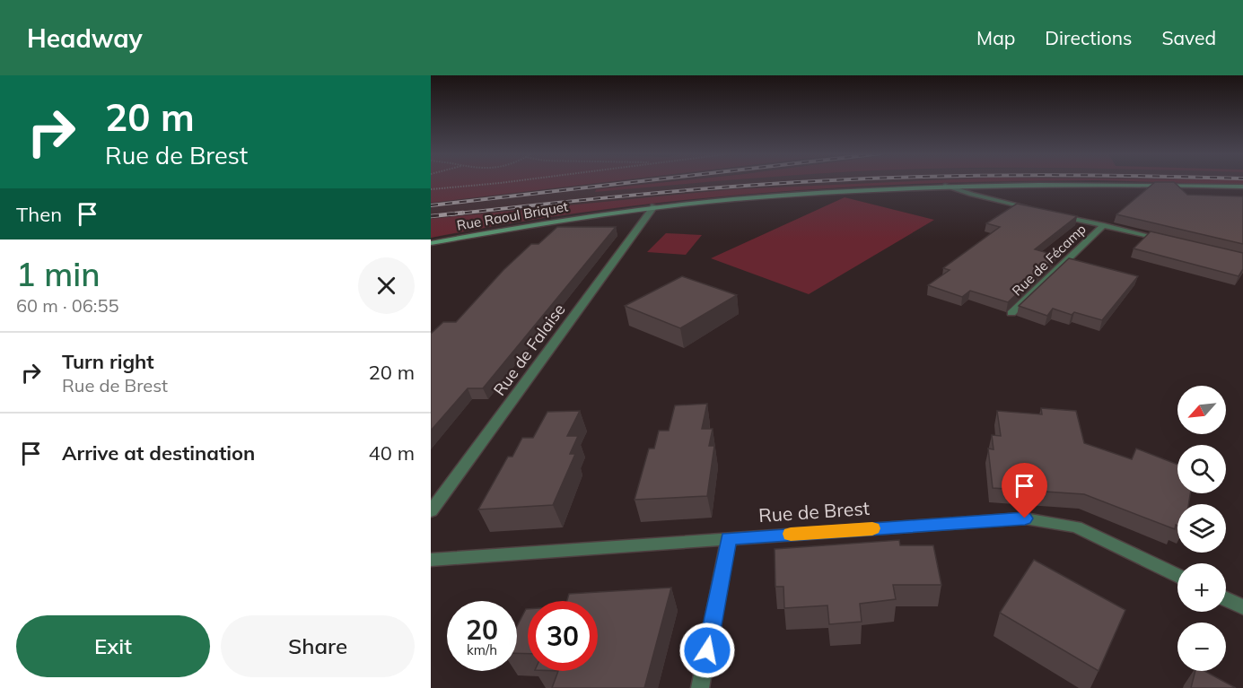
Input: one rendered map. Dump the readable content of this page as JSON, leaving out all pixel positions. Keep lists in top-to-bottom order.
{
  "streets": {
    "street": [
      "Rue Raoul Briquet",
      "Rue de Fécamp",
      "Rue de Falaise",
      "Rue de Brest"
    ]
  },
  "crossings": [
    ["Rue Raoul Briquet", "Rue de Falaise"]
  ],
  "north": "bottom left",
  "page": {
    "header": "Headway",
    "nav": ["Map", "Directions", "Saved"],
    "turn": ["20 m", "Rue de Brest"],
    "then": "Then",
    "heading": ["1 min", "60 m · 06:55"],
    "list": [
      {
        "name": "Turn right",
        "note": "Rue de Brest",
        "value": "20 m"
      },
      {
        "name": "Arrive at destination",
        "value": "40 m"
      }
    ],
    "map_buttons": ["+", "−"],
    "speed": "20 km/h",
    "limit": "30",
    "buttons": ["Exit", "Share"]
  }
}
